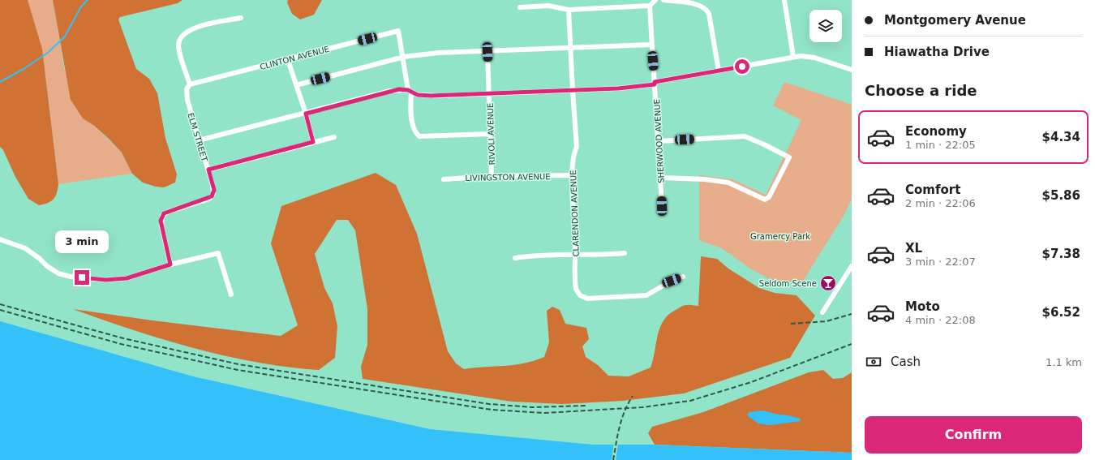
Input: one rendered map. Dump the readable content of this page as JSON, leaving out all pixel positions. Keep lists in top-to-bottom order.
{
  "streets": {
    "street": [
      "CLINTON AVENUE",
      "RIVOLI AVENUE",
      "ELM STREET",
      "SHERWOOD AVENUE",
      "LIVINGSTON AVENUE",
      "CLARENDON AVENUE"
    ]
  },
  "crossings": [
    ["CLINTON AVENUE", "ELM STREET"],
    ["RIVOLI AVENUE", "LIVINGSTON AVENUE"],
    ["LIVINGSTON AVENUE", "CLARENDON AVENUE"]
  ],
  "parks": ["Gramercy Park"],
  "places": {
    "bar": ["Seldom Scene"]
  },
  "page": {
    "banner": ["Montgomery Avenue", "Hiawatha Drive"],
    "heading": "Choose a ride",
    "list": [
      {
        "name": "Economy",
        "note": "1 min · 22:05",
        "value": "$4.34"
      },
      {
        "name": "Comfort",
        "note": "2 min · 22:06",
        "value": "$5.86"
      },
      {
        "name": "XL",
        "note": "3 min · 22:07",
        "value": "$7.38"
      },
      {
        "name": "Moto",
        "note": "4 min · 22:08",
        "value": "$6.52"
      }
    ],
    "bubble": "3 min",
    "pay": ["Cash", "1.1 km"],
    "buttons": "Confirm"
  }
}
